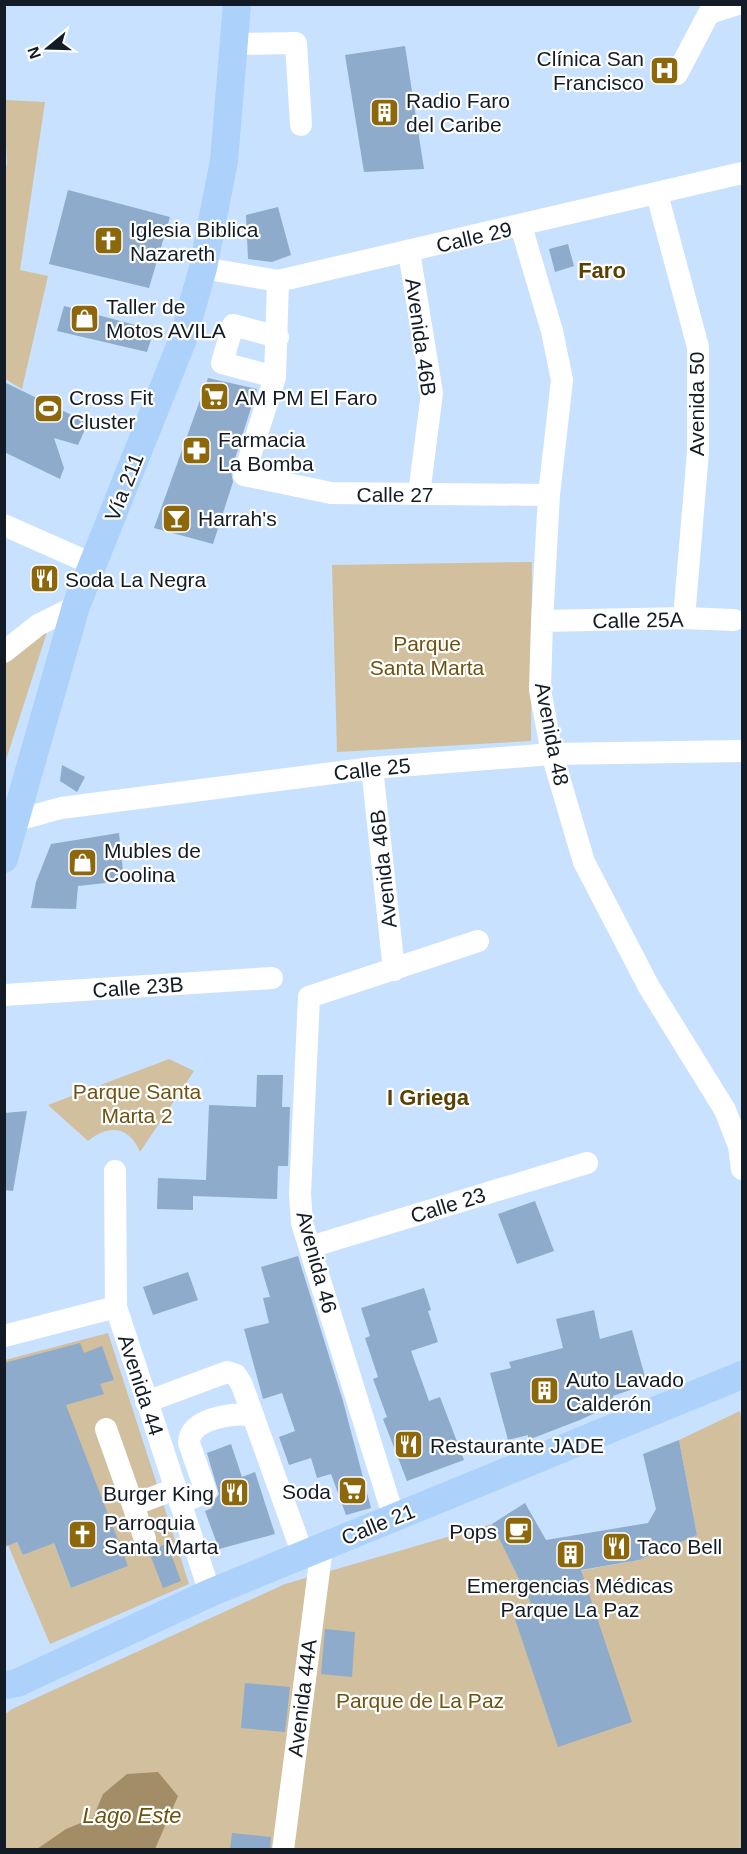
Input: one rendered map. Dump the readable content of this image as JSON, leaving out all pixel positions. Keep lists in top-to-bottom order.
{
  "streets": {
    "main road": ["Vía 211", "Calle 21"],
    "street": [
      "Calle 29",
      "Avenida 46B",
      "Avenida 50",
      "Calle 27",
      "Calle 25A",
      "Avenida 48",
      "Calle 25",
      "Calle 23B",
      "Calle 23",
      "Avenida 46",
      "Avenida 44",
      "Avenida 44A"
    ]
  },
  "crossings": [
    ["Calle 29", "Avenida 46B"],
    ["Calle 29", "Avenida 50"],
    ["Calle 29", "Vía 211"],
    ["Calle 29", "Avenida 48"],
    ["Avenida 46B", "Calle 27"],
    ["Avenida 46B", "Calle 25"],
    ["Avenida 46B", "Avenida 46"],
    ["Avenida 50", "Calle 25A"],
    ["Vía 211", "Calle 25"],
    ["Calle 27", "Avenida 48"],
    ["Calle 25A", "Avenida 48"],
    ["Avenida 48", "Calle 25"],
    ["Calle 23", "Avenida 46"],
    ["Avenida 46", "Calle 21"],
    ["Avenida 44", "Calle 21"],
    ["Calle 21", "Avenida 44A"]
  ],
  "districts": ["Faro", "I Griega"],
  "water": ["Lago Este"],
  "parks": ["Parque Santa Marta", "Parque Santa Marta 2", "Parque de La Paz"],
  "places": {
    "hospital": ["Clínica San Francisco"],
    "building": ["Radio Faro del Caribe", "Auto Lavado Calderón", "Emergencias Médicas Parque La Paz"],
    "church": ["Iglesia Biblica Nazareth", "Parroquia Santa Marta"],
    "shop": ["Taller de Motos AVILA", "Mubles de Coolina"],
    "supermarket": ["AM PM El Faro", "Soda"],
    "sports": ["Cross Fit Cluster"],
    "pharmacy": ["Farmacia La Bomba"],
    "bar": ["Harrah's"],
    "restaurant": [
      "Soda La Negra",
      "Restaurante JADE",
      "Burger King",
      "Taco Bell"
    ],
    "cafe": ["Pops"]
  },
  "north": "left"
}
